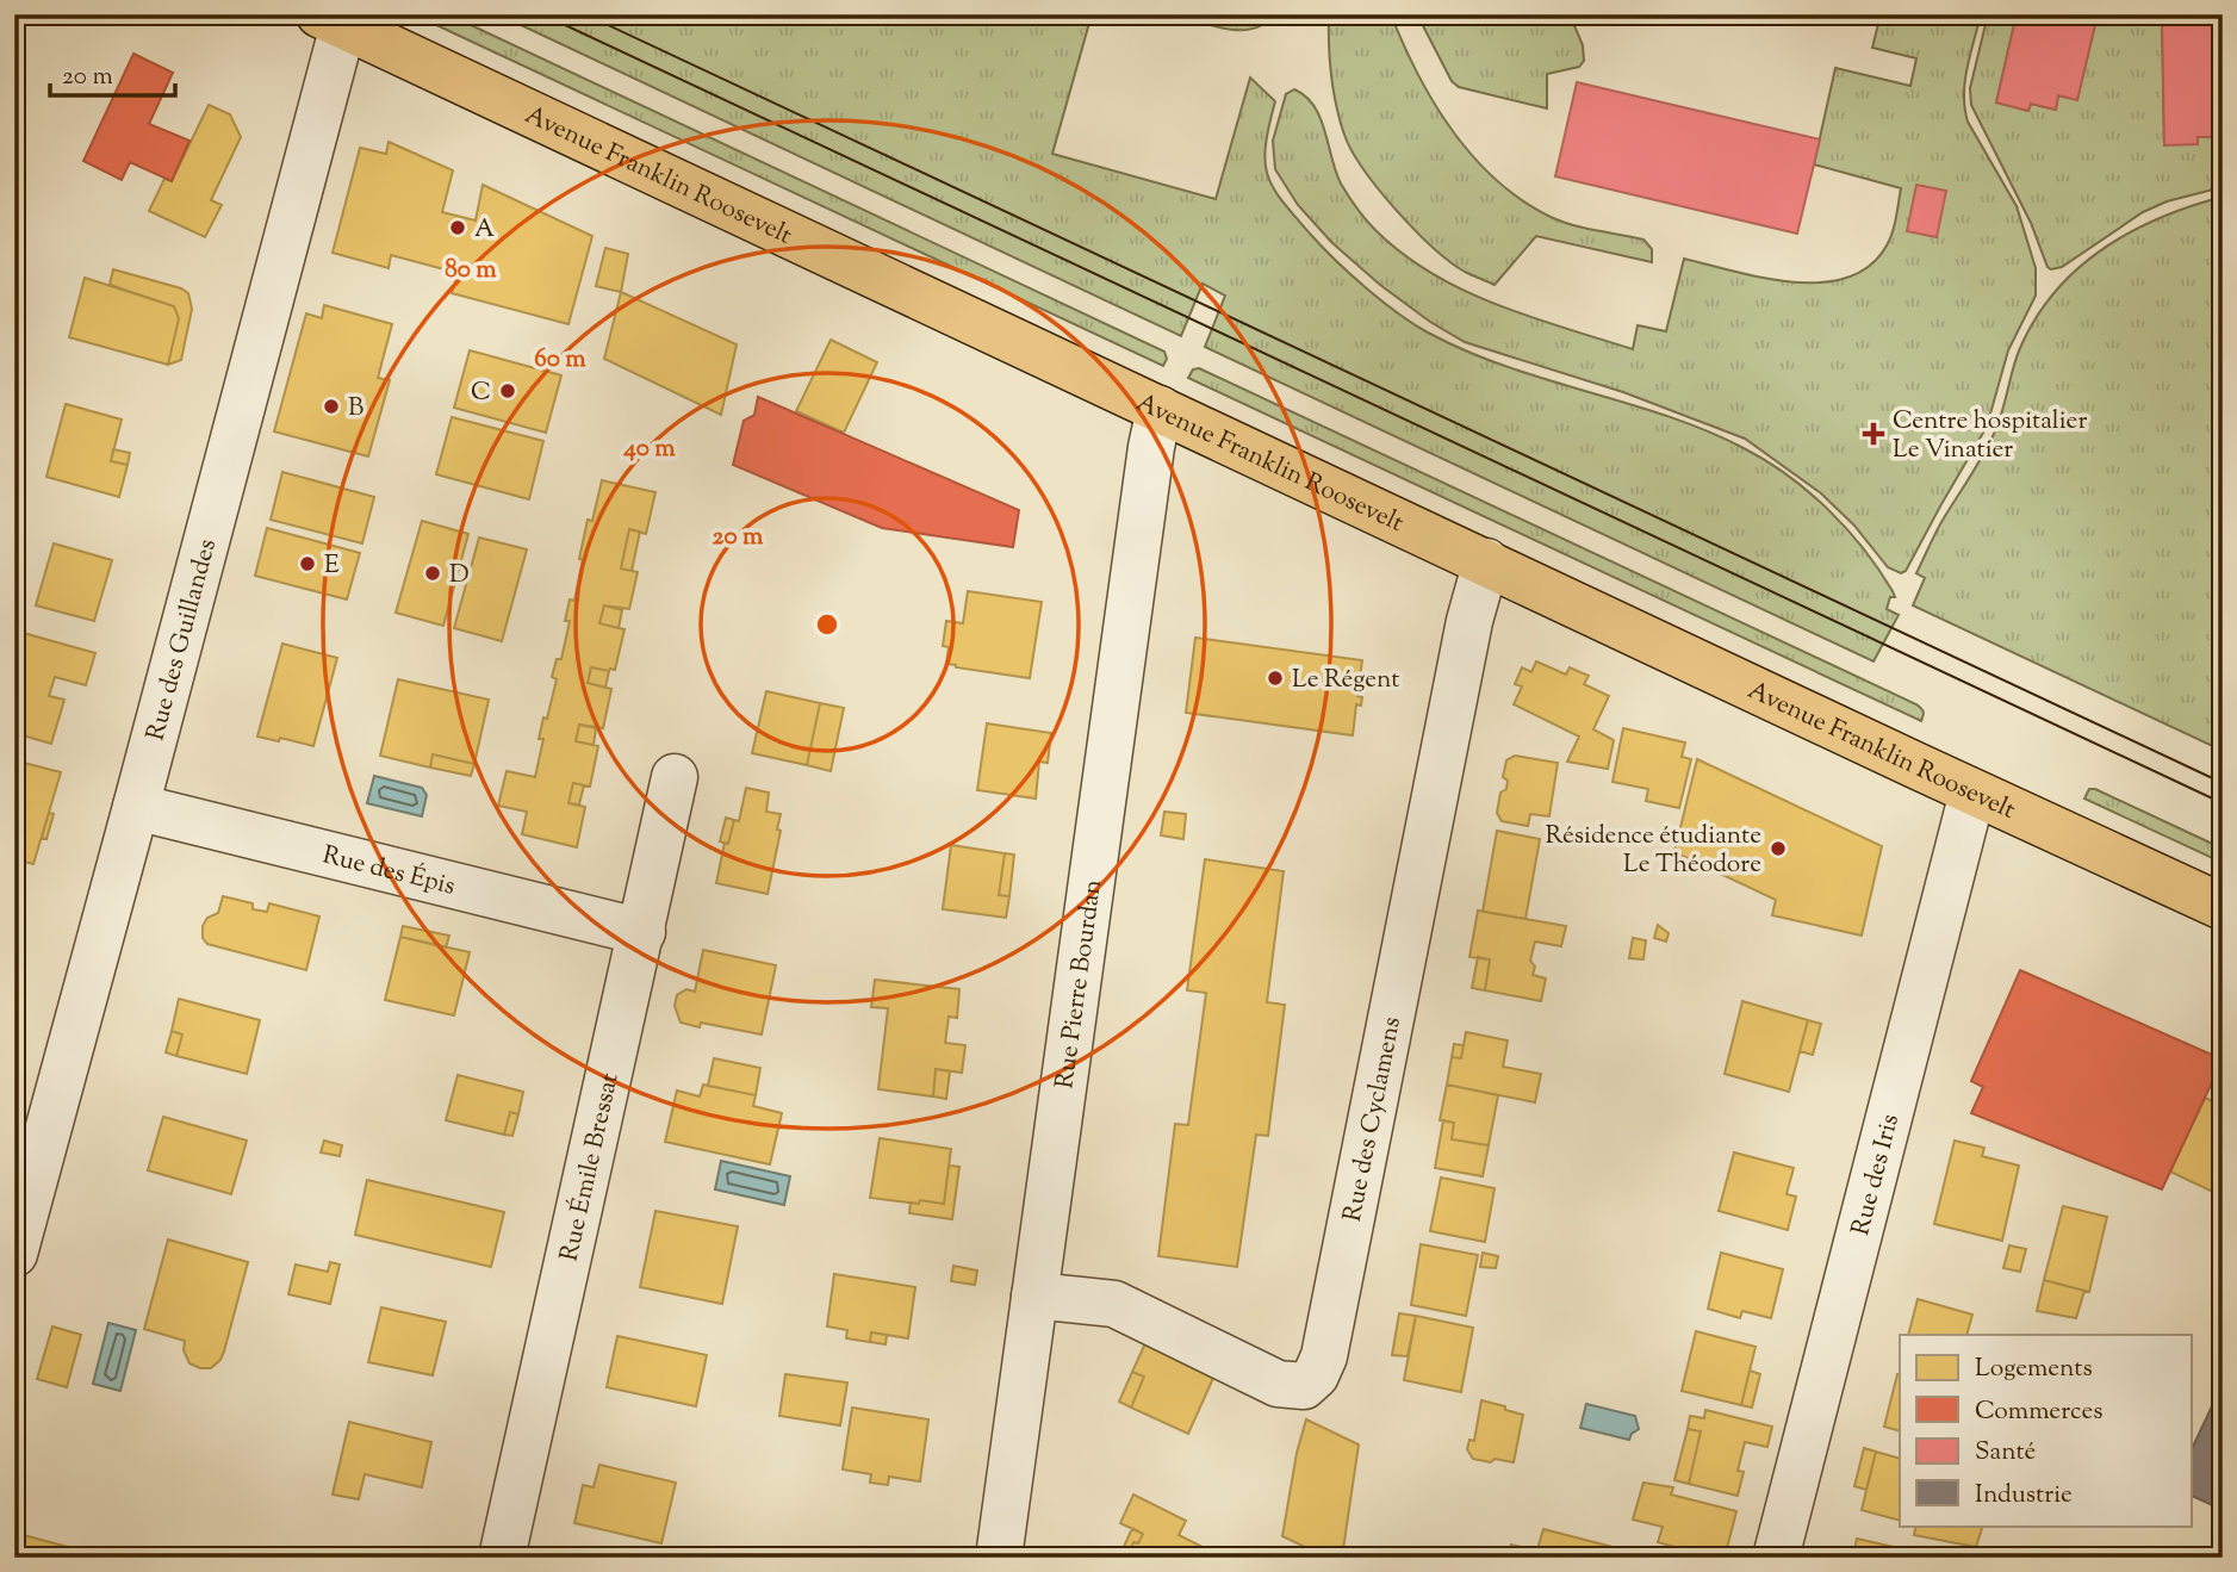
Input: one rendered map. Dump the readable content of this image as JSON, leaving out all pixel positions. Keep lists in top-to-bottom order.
{
  "streets": {
    "main road": ["Avenue Franklin Roosevelt"],
    "street": [
      "Rue des Guillandes",
      "Rue des Épis",
      "Rue Pierre Bourdan",
      "Rue des Cyclamens",
      "Rue Émile Bressat",
      "Rue des Iris"
    ]
  },
  "crossings": [
    ["Avenue Franklin Roosevelt", "Rue des Guillandes"],
    ["Avenue Franklin Roosevelt", "Rue Pierre Bourdan"],
    ["Avenue Franklin Roosevelt", "Rue des Cyclamens"],
    ["Avenue Franklin Roosevelt", "Rue des Iris"],
    ["Rue des Guillandes", "Rue des Épis"],
    ["Rue des Épis", "Rue Émile Bressat"],
    ["Rue Pierre Bourdan", "Rue des Cyclamens"]
  ],
  "places": {
    "other": [
      "A",
      "C",
      "B",
      "E",
      "D",
      "Le Régent",
      "Résidence étudiante Le Théodore"
    ],
    "health": ["Centre hospitalier Le Vinatier"]
  },
  "legend": [
    "Logements",
    "Commerces",
    "Santé",
    "Industrie"
  ],
  "scale_bar": "20 m",
  "rings": [
    "80 m",
    "60 m",
    "40 m",
    "20 m"
  ]
}
